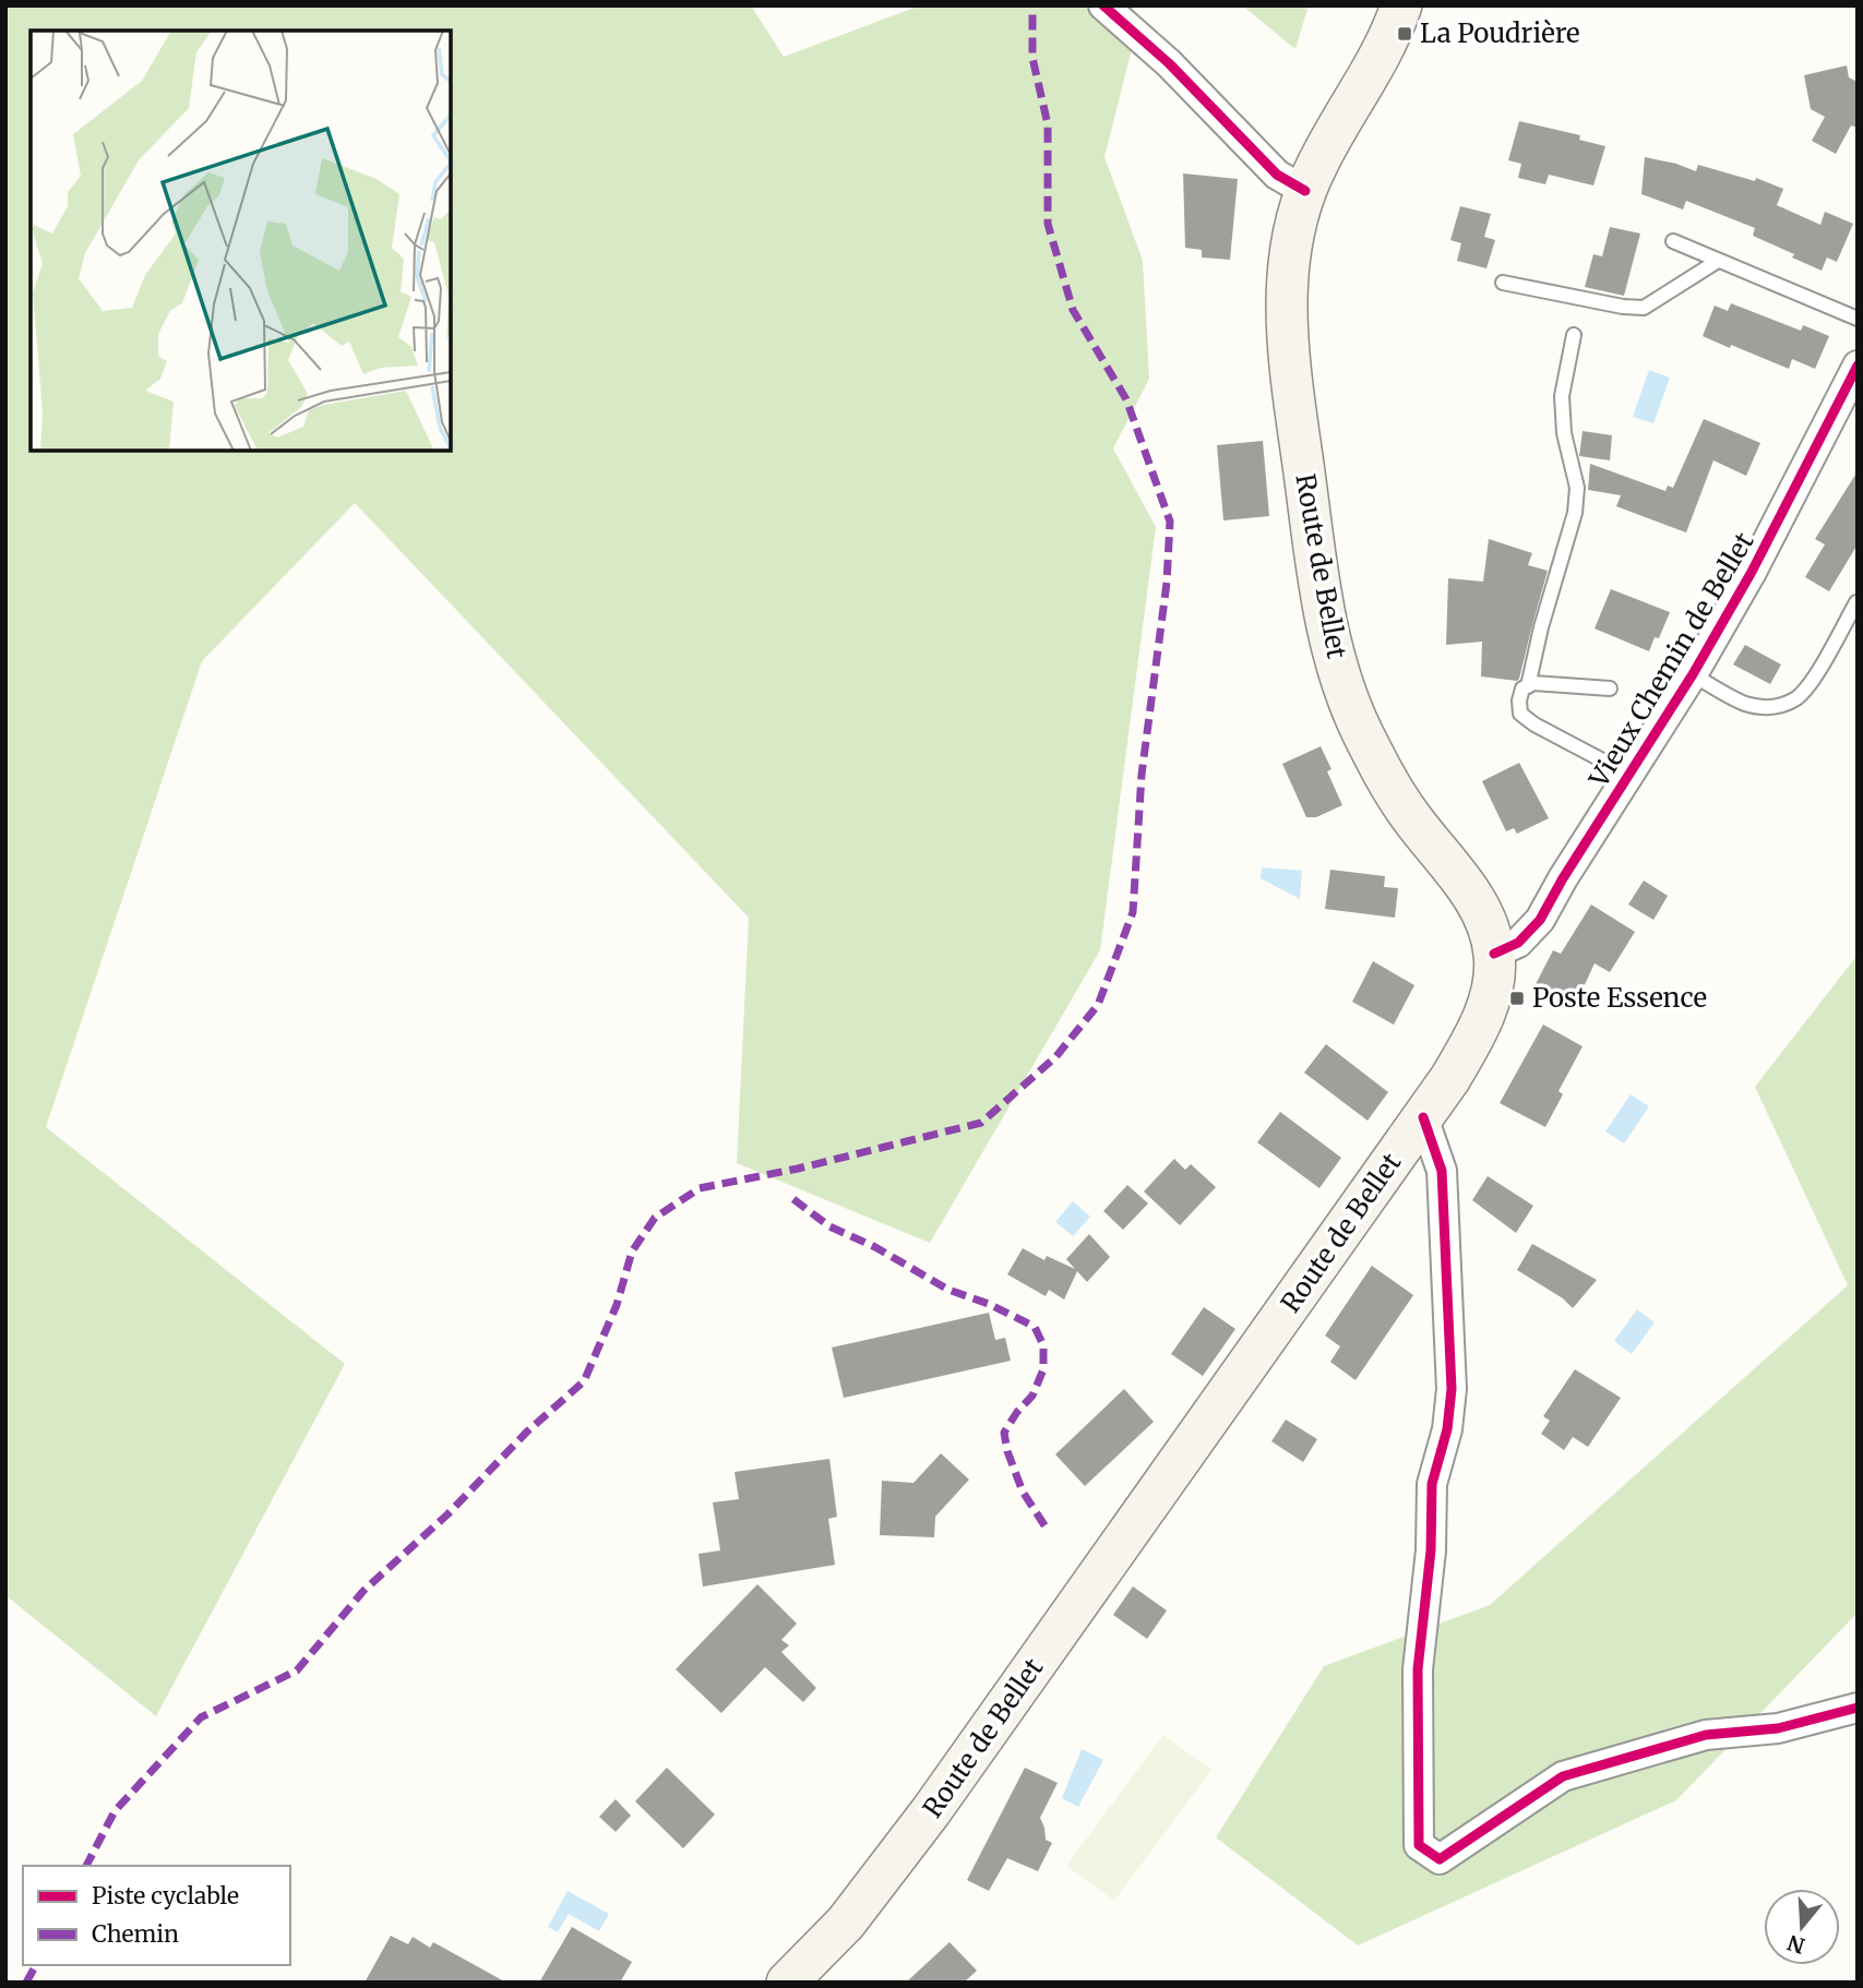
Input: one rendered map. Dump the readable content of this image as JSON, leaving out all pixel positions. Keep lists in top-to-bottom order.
{
  "streets": {
    "main road": ["Route de Bellet"],
    "street": ["Vieux Chemin de Bellet"]
  },
  "crossings": [
    ["Route de Bellet", "Vieux Chemin de Bellet"]
  ],
  "places": {
    "transit": ["La Poudrière", "Poste Essence"]
  },
  "legend": ["Piste cyclable", "Chemin"],
  "north": "bottom"
}
